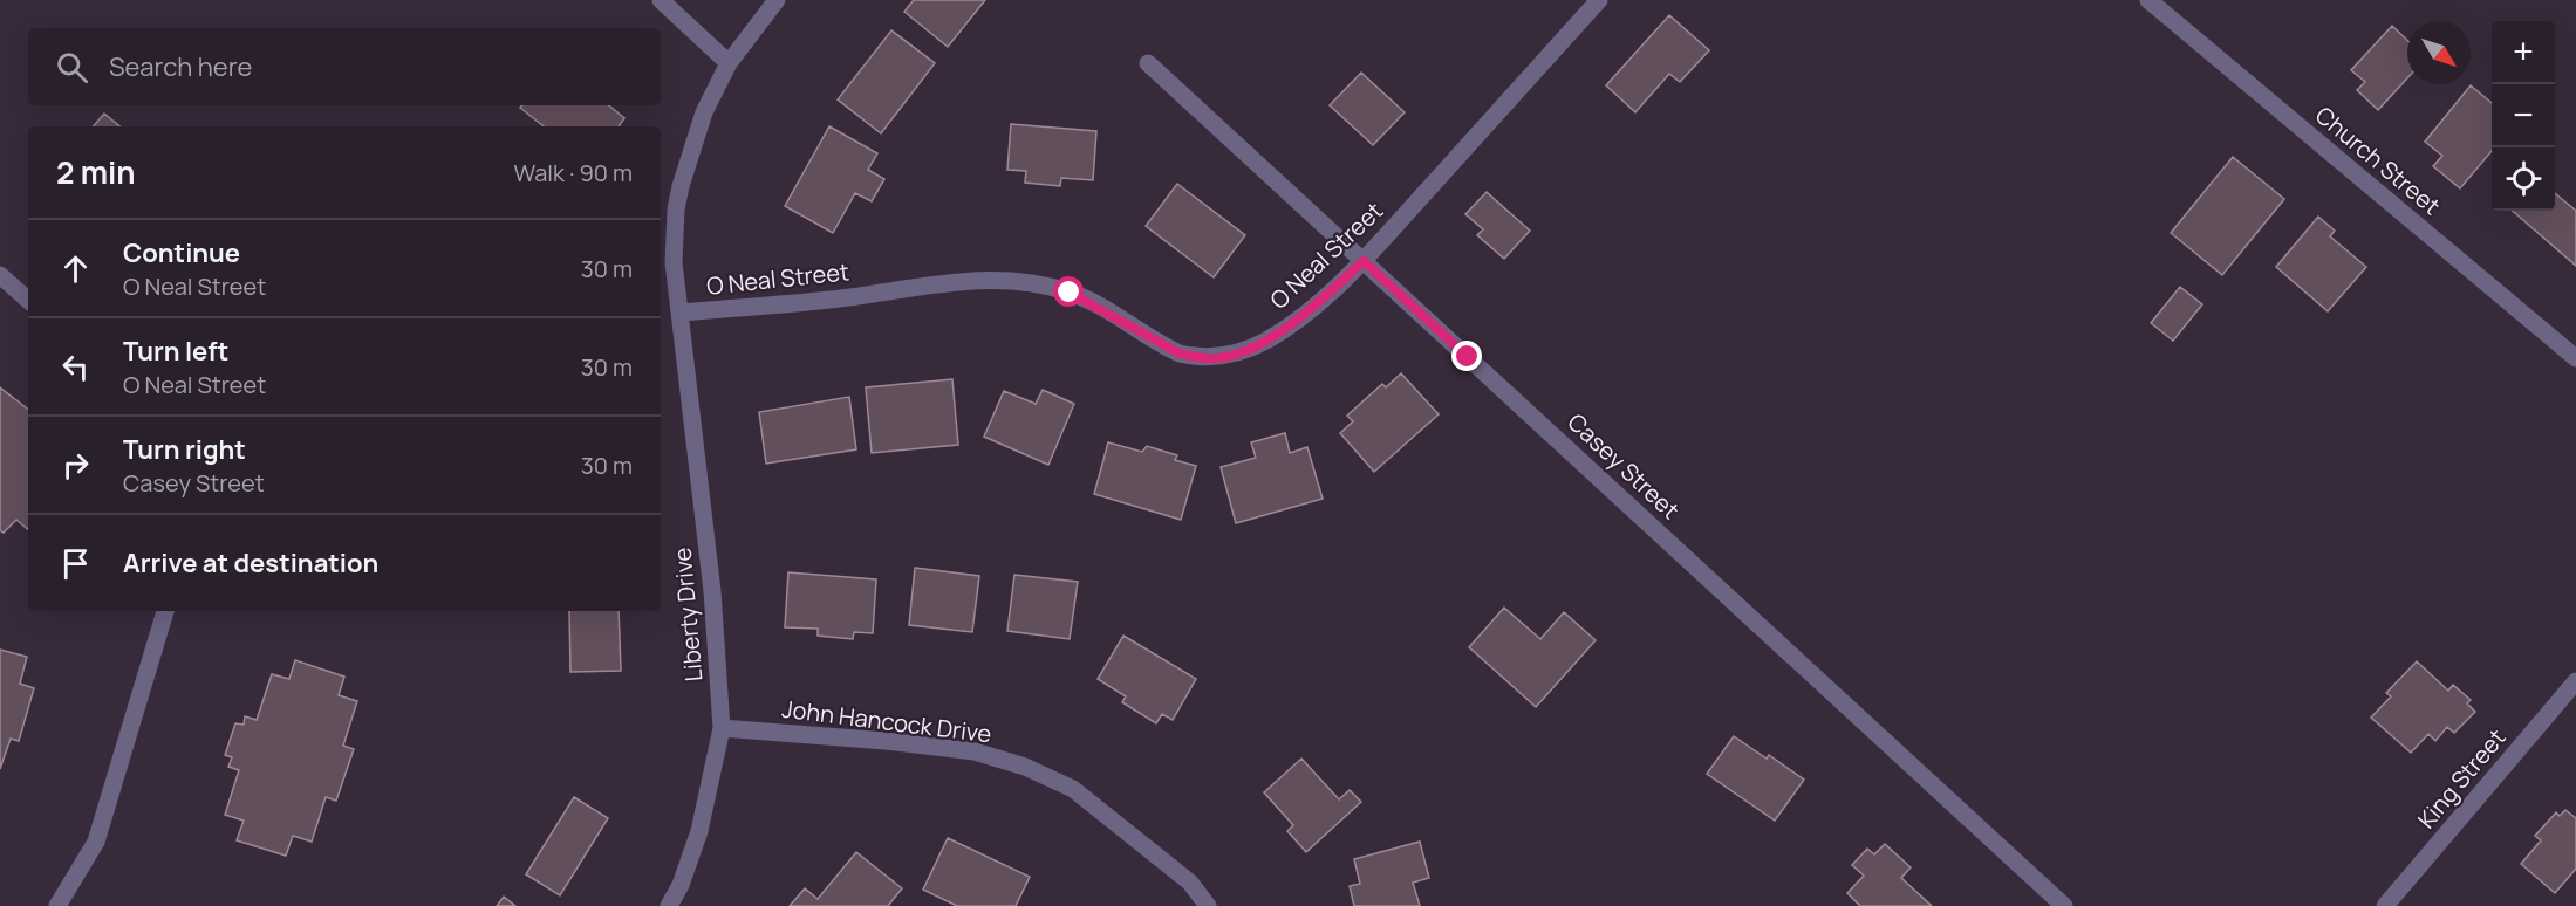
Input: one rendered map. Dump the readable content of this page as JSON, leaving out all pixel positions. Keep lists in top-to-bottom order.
{
  "streets": {
    "street": [
      "Church Street",
      "O Neal Street",
      "Casey Street",
      "Liberty Drive",
      "John Hancock Drive",
      "King Street"
    ]
  },
  "crossings": [
    ["O Neal Street", "Casey Street"],
    ["O Neal Street", "Liberty Drive"],
    ["Liberty Drive", "John Hancock Drive"]
  ],
  "north": "bottom right",
  "page": {
    "map_buttons": ["+", "−"],
    "search": "Search here",
    "heading": ["2 min", "Walk · 90 m"],
    "list": [
      ["Continue", "O Neal Street", "30 m"],
      ["Turn left", "O Neal Street", "30 m"],
      ["Turn right", "Casey Street", "30 m"],
      "Arrive at destination"
    ]
  }
}
